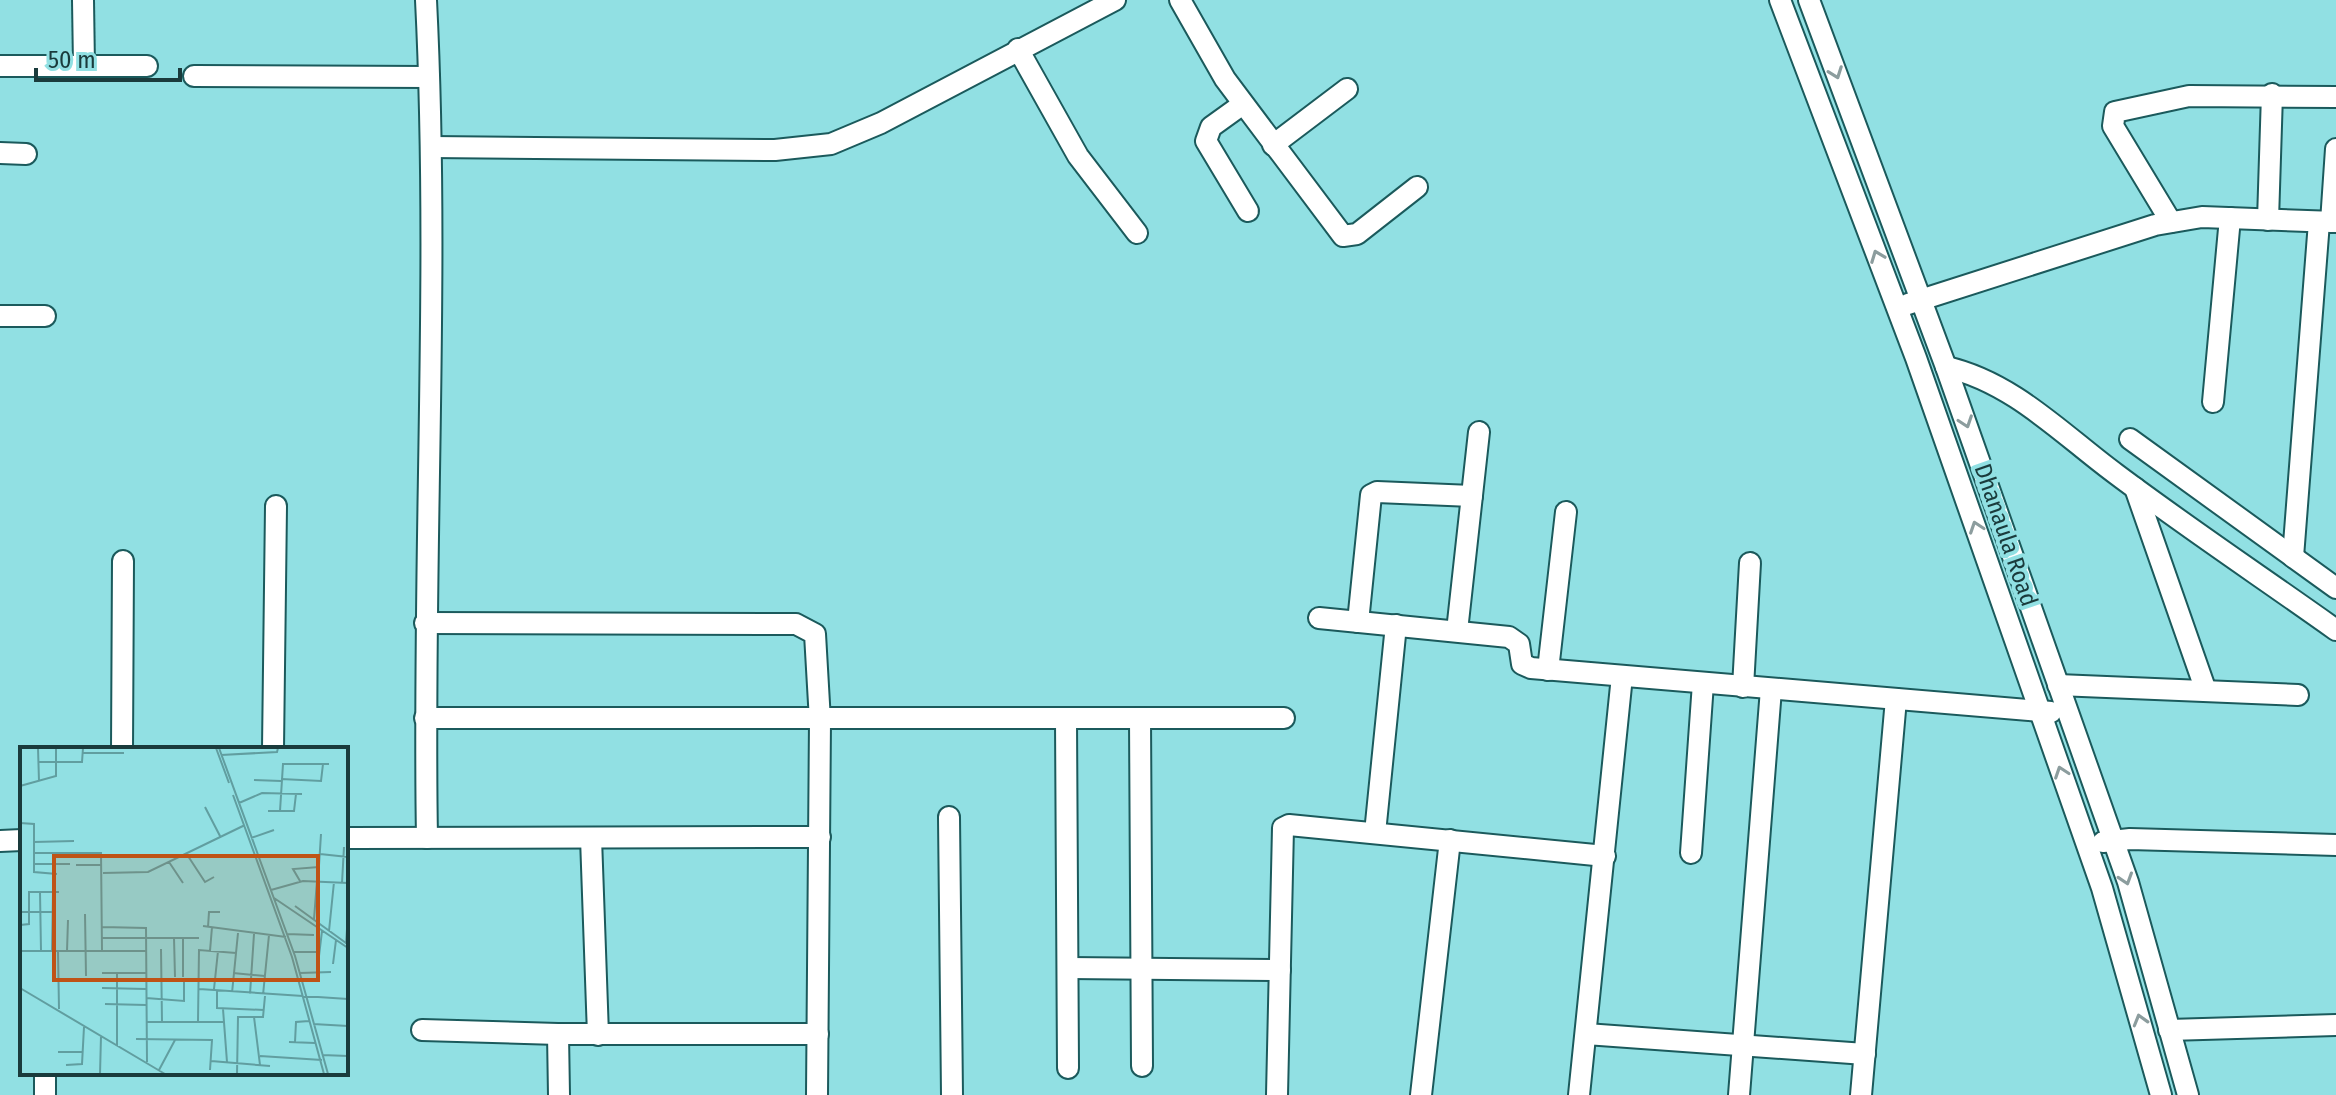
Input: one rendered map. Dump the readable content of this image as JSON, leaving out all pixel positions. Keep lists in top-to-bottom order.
{
  "streets": {
    "street": ["Dhanaula Road"]
  },
  "scale_bar": "50 m"
}
